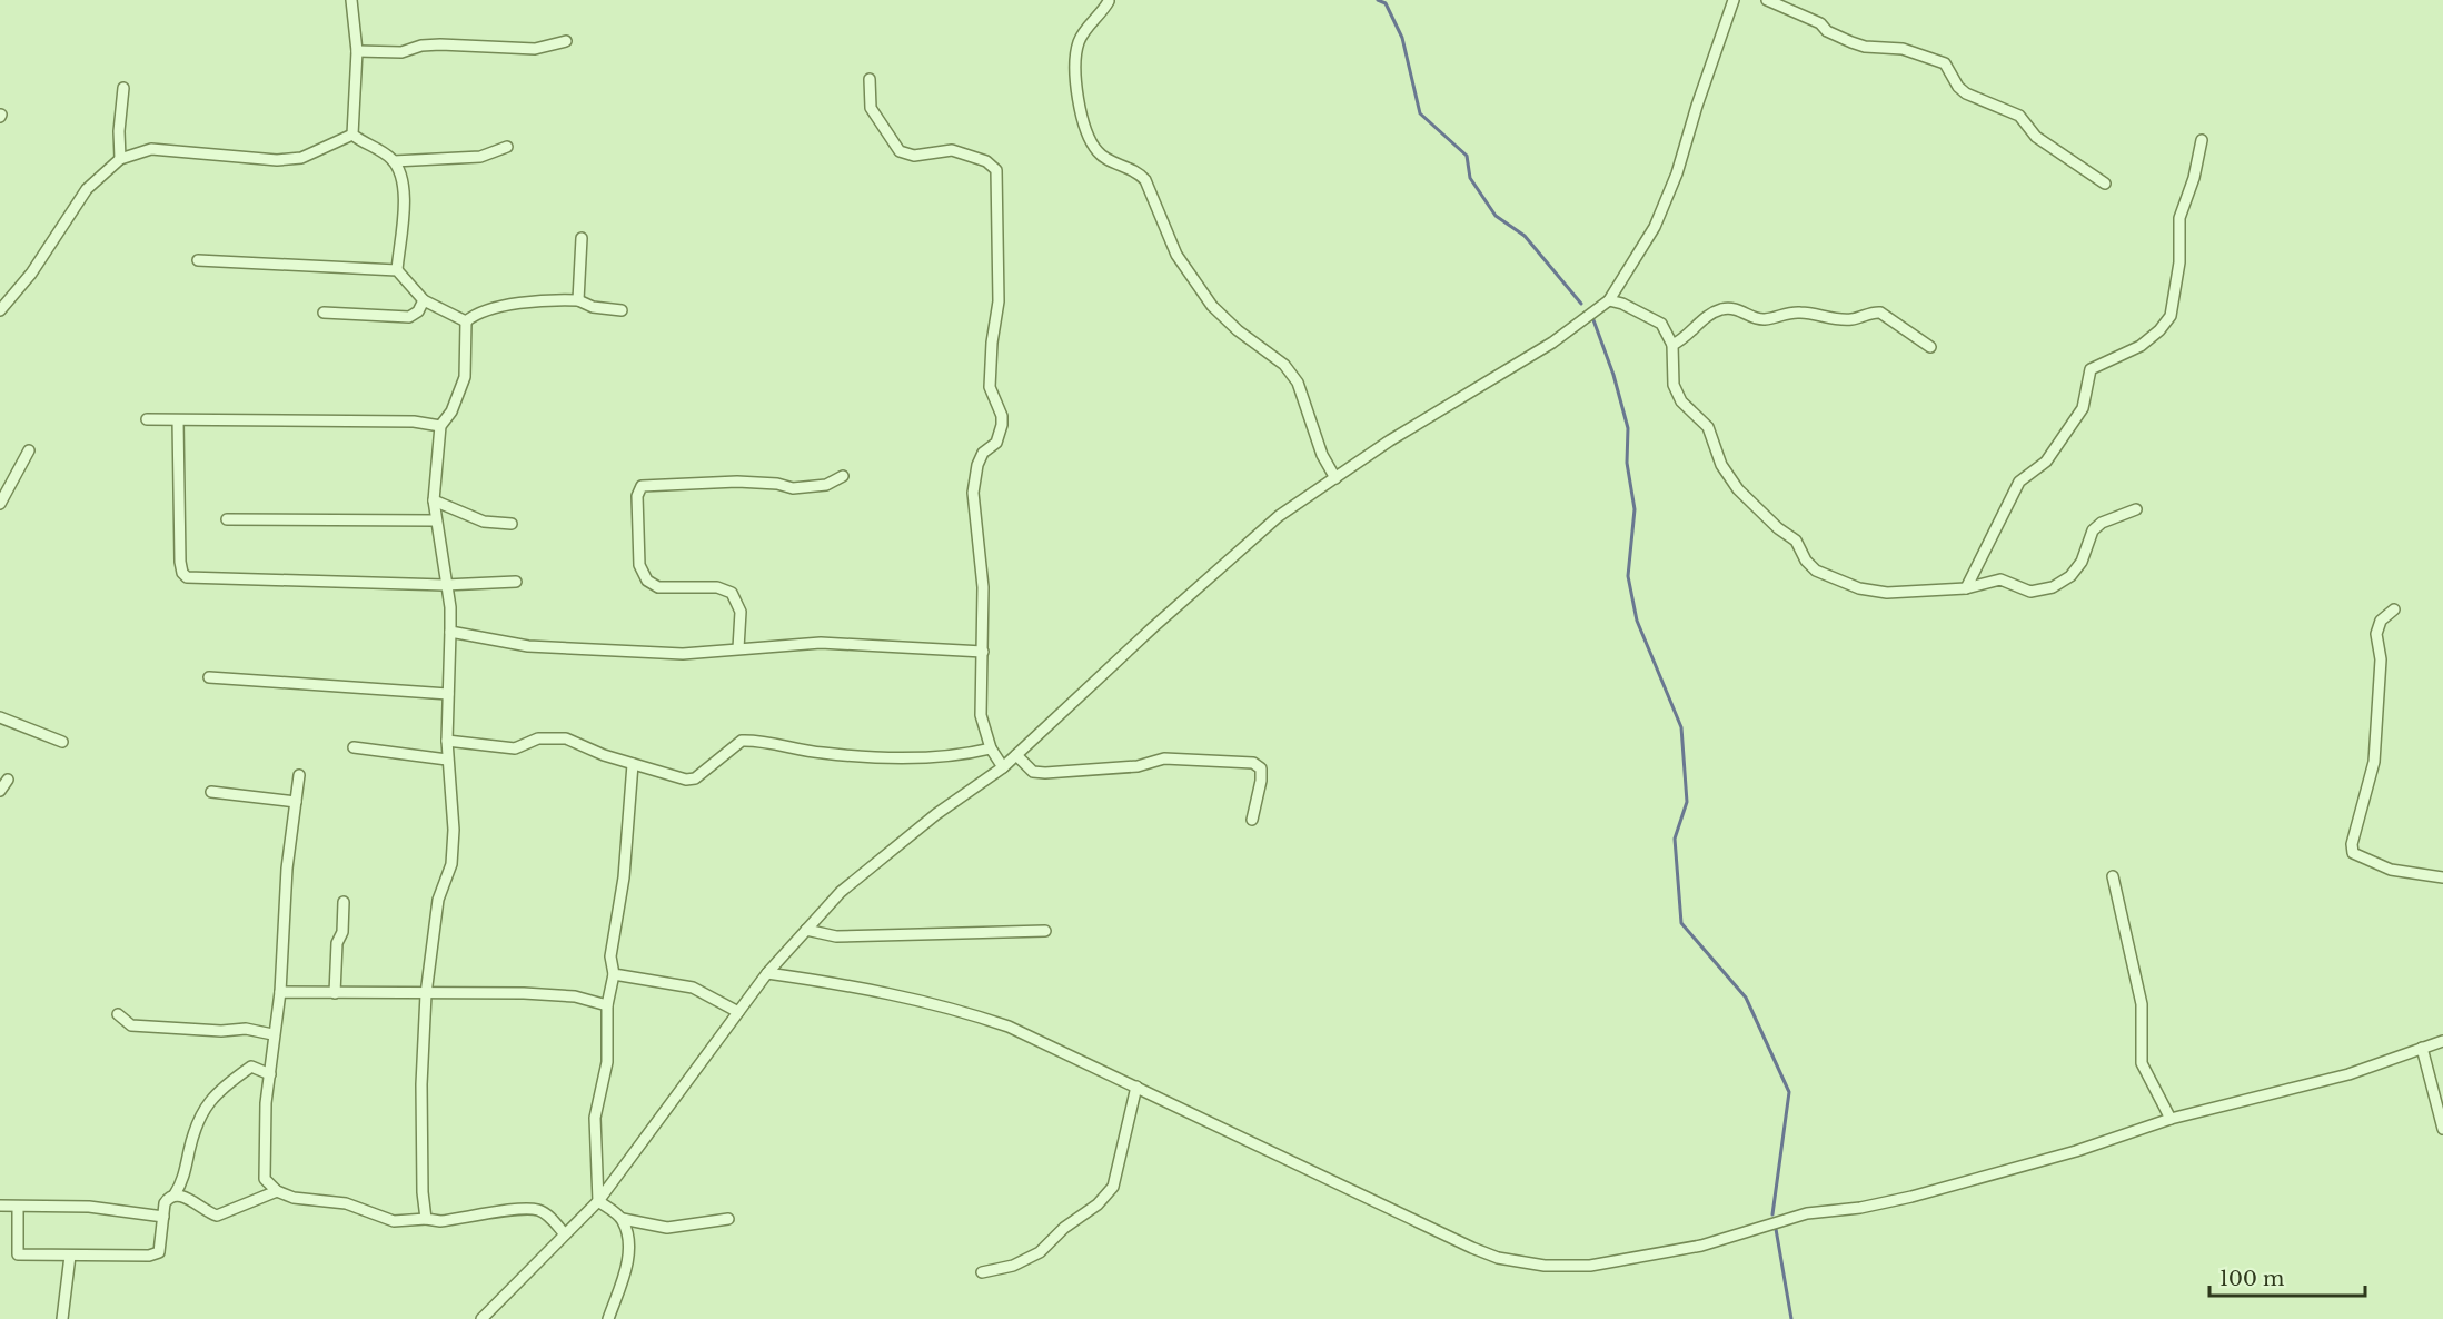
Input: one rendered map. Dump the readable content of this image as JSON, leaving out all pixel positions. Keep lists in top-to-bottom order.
{
  "scale_bar": "100 m"
}
